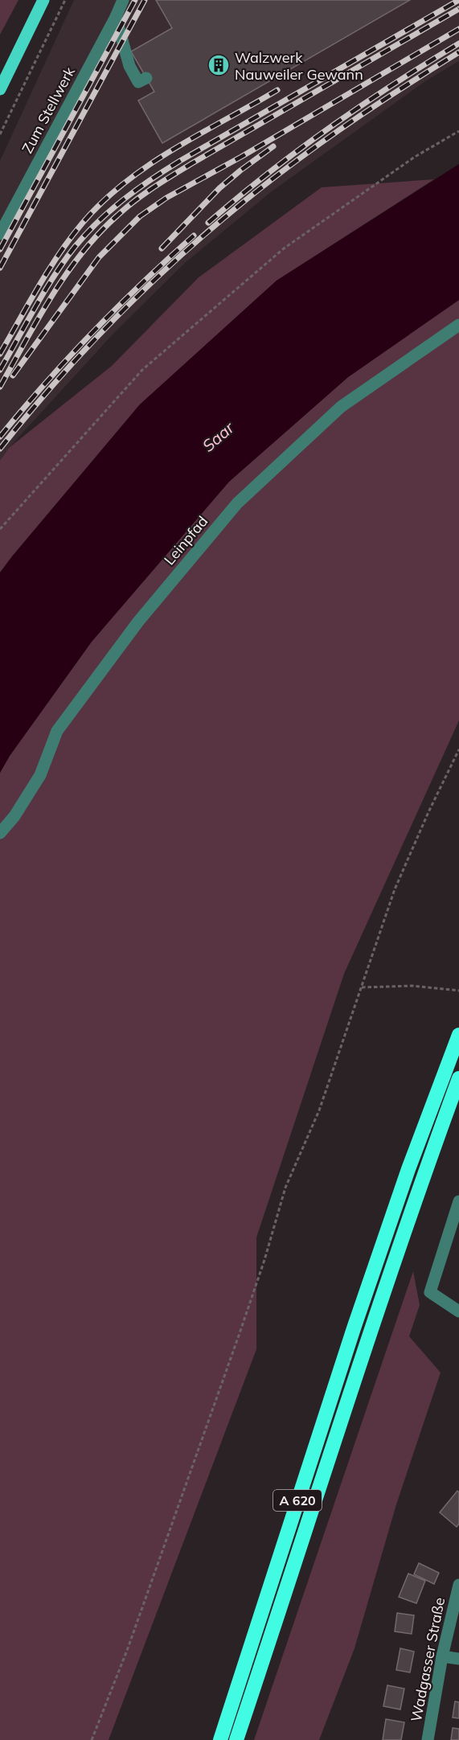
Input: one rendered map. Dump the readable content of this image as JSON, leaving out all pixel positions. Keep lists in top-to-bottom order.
{
  "streets": {
    "highway": ["A 620"],
    "street": ["Zum Stellwerk", "Leinpfad", "Wadgasser Straße"]
  },
  "water": ["Saar"],
  "places": {
    "building": ["Walzwerk Nauweiler Gewann"]
  }
}
